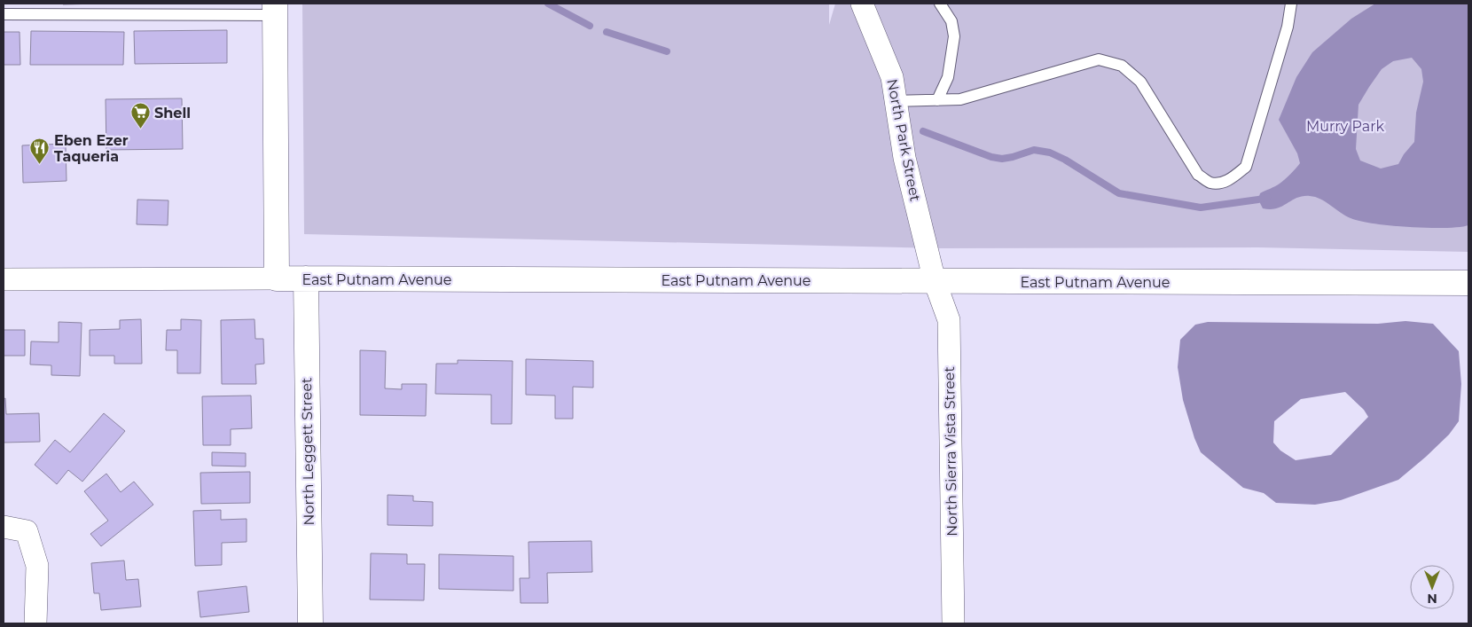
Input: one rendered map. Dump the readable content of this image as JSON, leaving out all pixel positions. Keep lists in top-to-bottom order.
{
  "streets": {
    "street": [
      "North Park Street",
      "East Putnam Avenue",
      "North Leggett Street",
      "North Sierra Vista Street"
    ]
  },
  "crossings": [
    ["North Park Street", "East Putnam Avenue"],
    ["North Park Street", "North Sierra Vista Street"],
    ["East Putnam Avenue", "North Leggett Street"],
    ["East Putnam Avenue", "North Sierra Vista Street"]
  ],
  "parks": ["Murry Park"],
  "places": {
    "supermarket": ["Shell"],
    "restaurant": ["Eben Ezer Taqueria"]
  },
  "north": "bottom"
}
